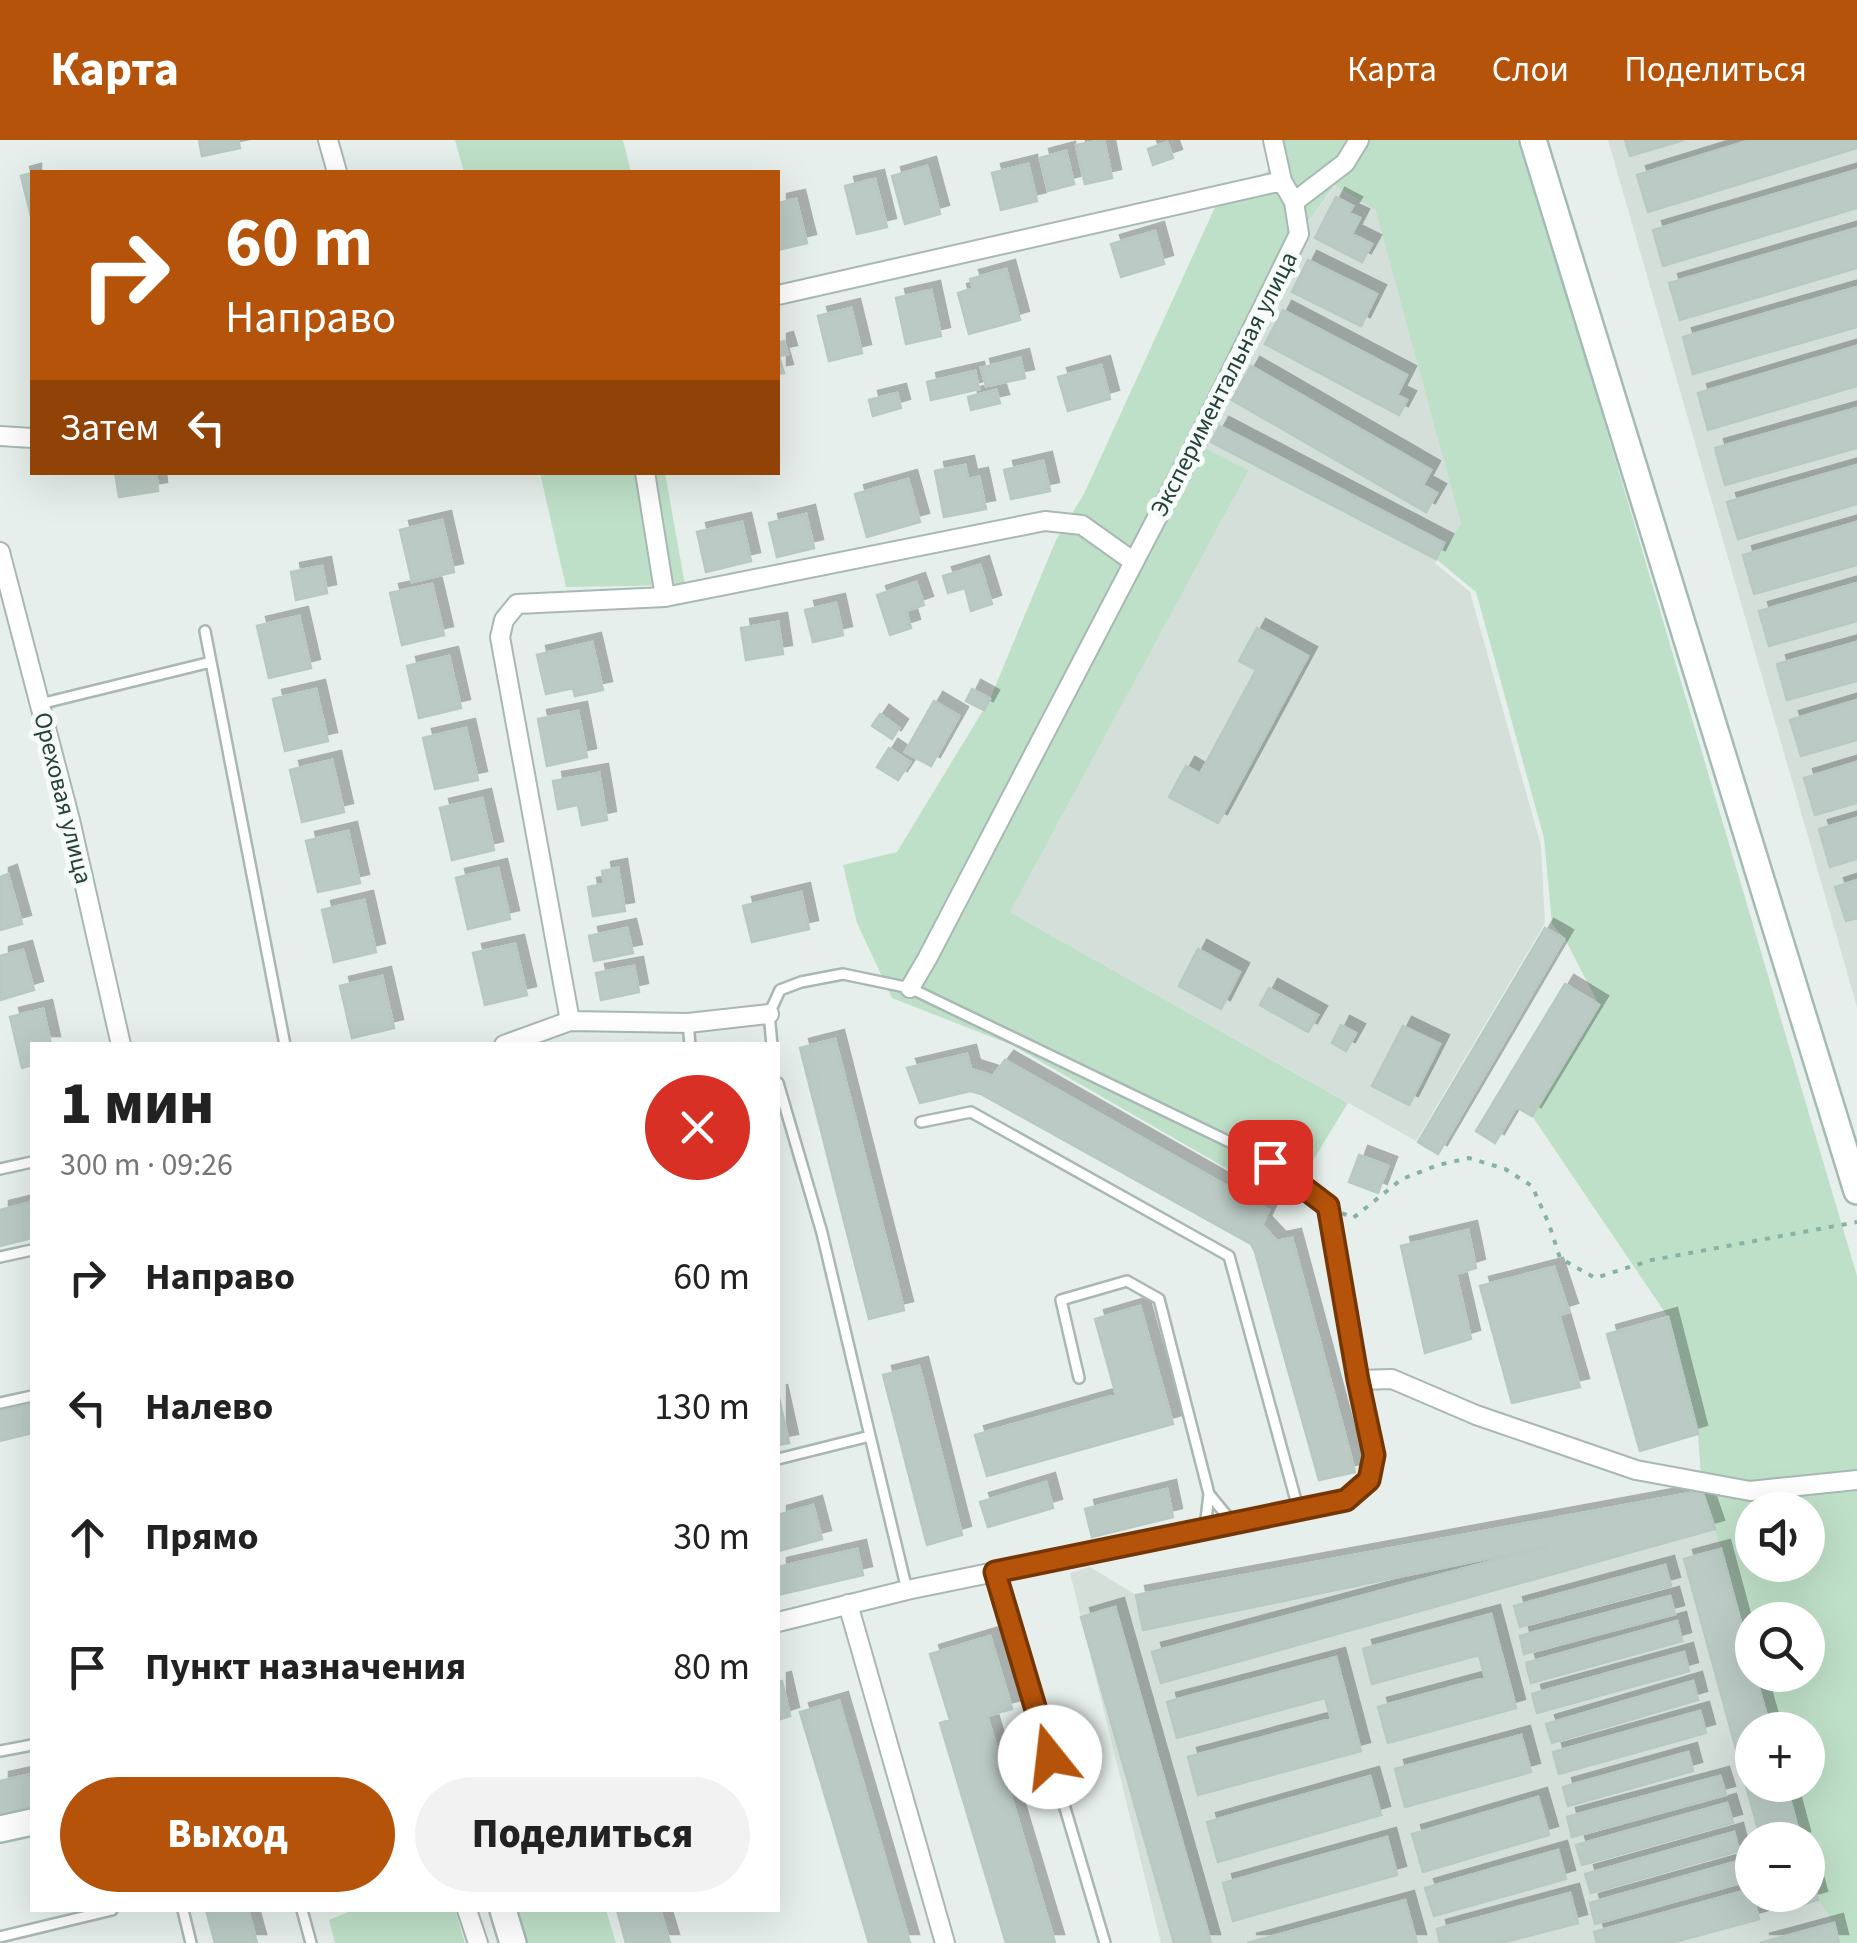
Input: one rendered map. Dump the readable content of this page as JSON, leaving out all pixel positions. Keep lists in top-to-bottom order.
{
  "streets": {
    "street": ["Экспериментальная улица", "Ореховая улица"]
  },
  "page": {
    "header": "Карта",
    "nav": ["Карта", "Слои", "Поделиться"],
    "turn": ["60 m", "Направо"],
    "then": "Затем",
    "heading": ["1 мин", "300 m · 09:26"],
    "list": [
      {
        "name": "Направо",
        "value": "60 m"
      },
      {
        "name": "Налево",
        "value": "130 m"
      },
      {
        "name": "Прямо",
        "value": "30 m"
      },
      {
        "name": "Пункт назначения",
        "value": "80 m"
      }
    ],
    "map_buttons": ["+", "−"],
    "buttons": ["Выход", "Поделиться"]
  }
}
